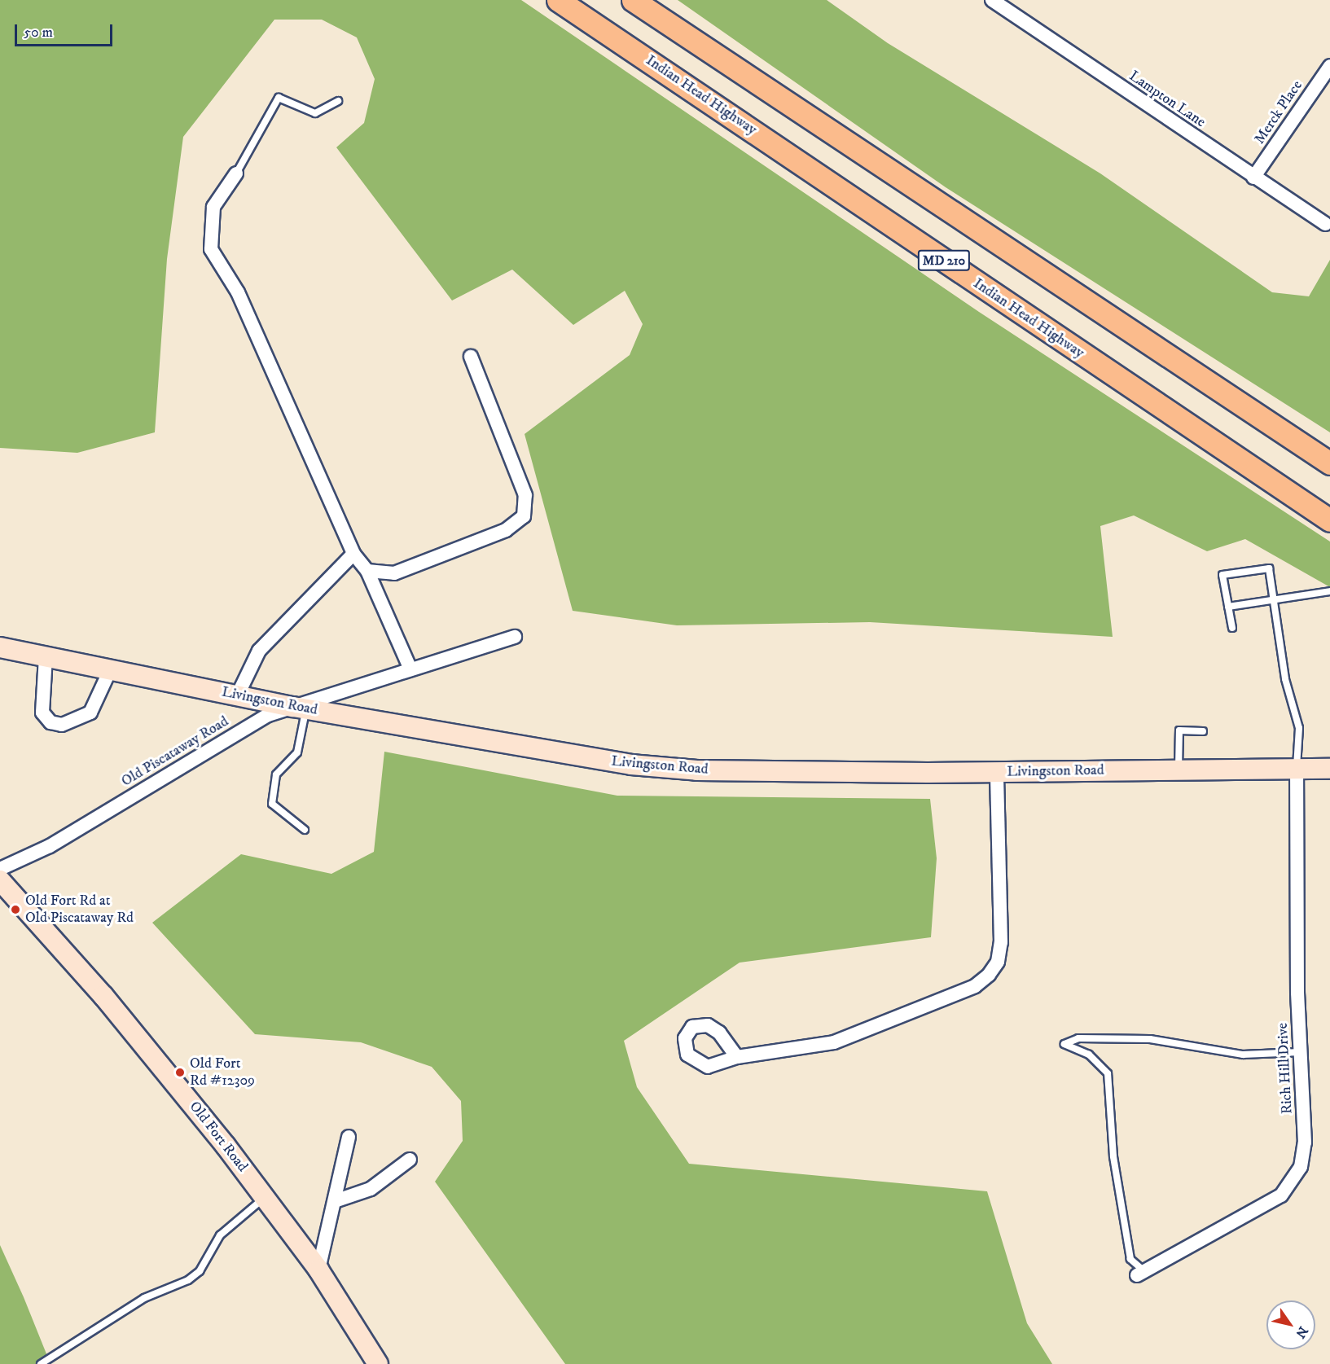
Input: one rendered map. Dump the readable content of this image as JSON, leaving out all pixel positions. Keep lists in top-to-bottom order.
{
  "streets": {
    "highway": ["Indian Head Highway", "MD 210"],
    "main road": ["Livingston Road", "Old Fort Road"],
    "street": [
      "Lampton Lane",
      "Merck Place",
      "Old Piscataway Road",
      "Rich Hill Drive"
    ]
  },
  "crossings": [
    ["Lampton Lane", "Merck Place"],
    ["Livingston Road", "Old Piscataway Road"],
    ["Livingston Road", "Rich Hill Drive"]
  ],
  "places": ["Old Fort Rd at Old Piscataway Rd", "Old Fort Rd #12309"],
  "scale_bar": "50 m",
  "north": "bottom right"
}
